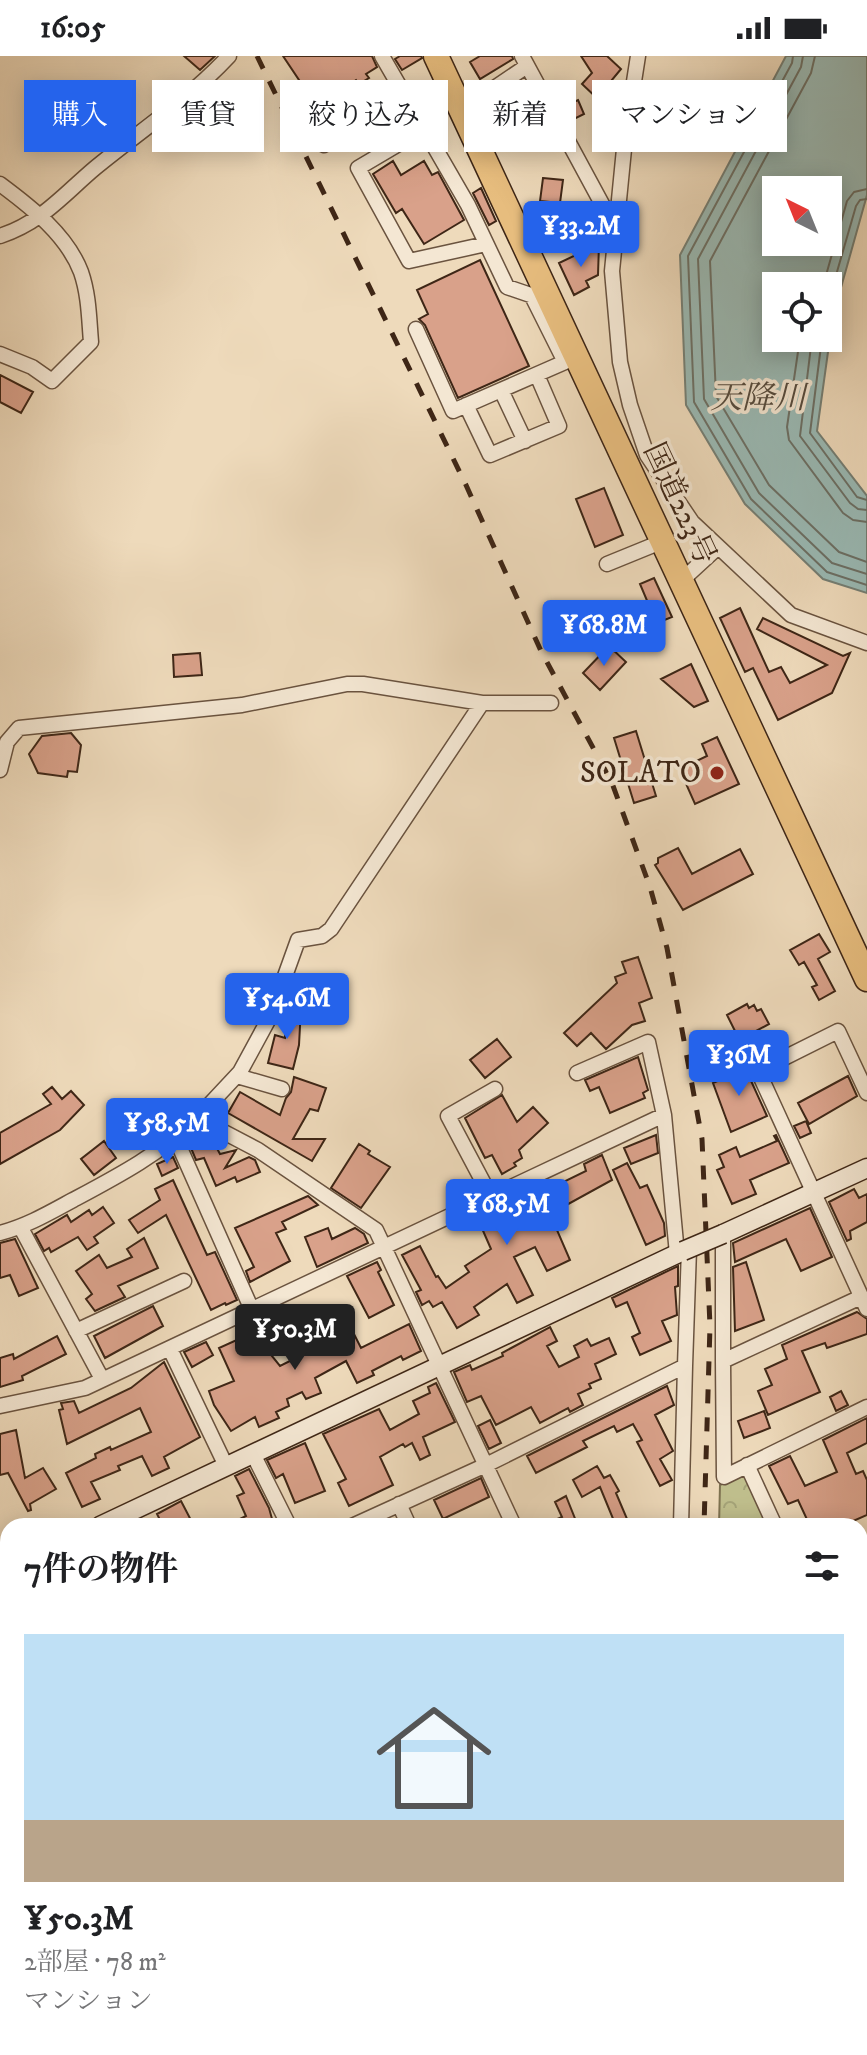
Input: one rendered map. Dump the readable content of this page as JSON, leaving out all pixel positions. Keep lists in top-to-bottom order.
{
  "streets": {
    "highway": ["国道223号"]
  },
  "water": ["天降川"],
  "places": ["SOLATO"],
  "north": "top left",
  "page": {
    "status": "16:05",
    "chip": [
      "購入",
      "賃貸",
      "絞り込み",
      "新着",
      "マンション"
    ],
    "price": [
      "¥33.2M",
      "¥68.8M",
      "¥54.6M",
      "¥36M",
      "¥58.5M",
      "¥68.5M",
      "¥50.3M"
    ],
    "heading": "7件の物件",
    "list": [
      {
        "name": "¥50.3M",
        "note": "2部屋 · 78 m² · マンション"
      }
    ]
  }
}
